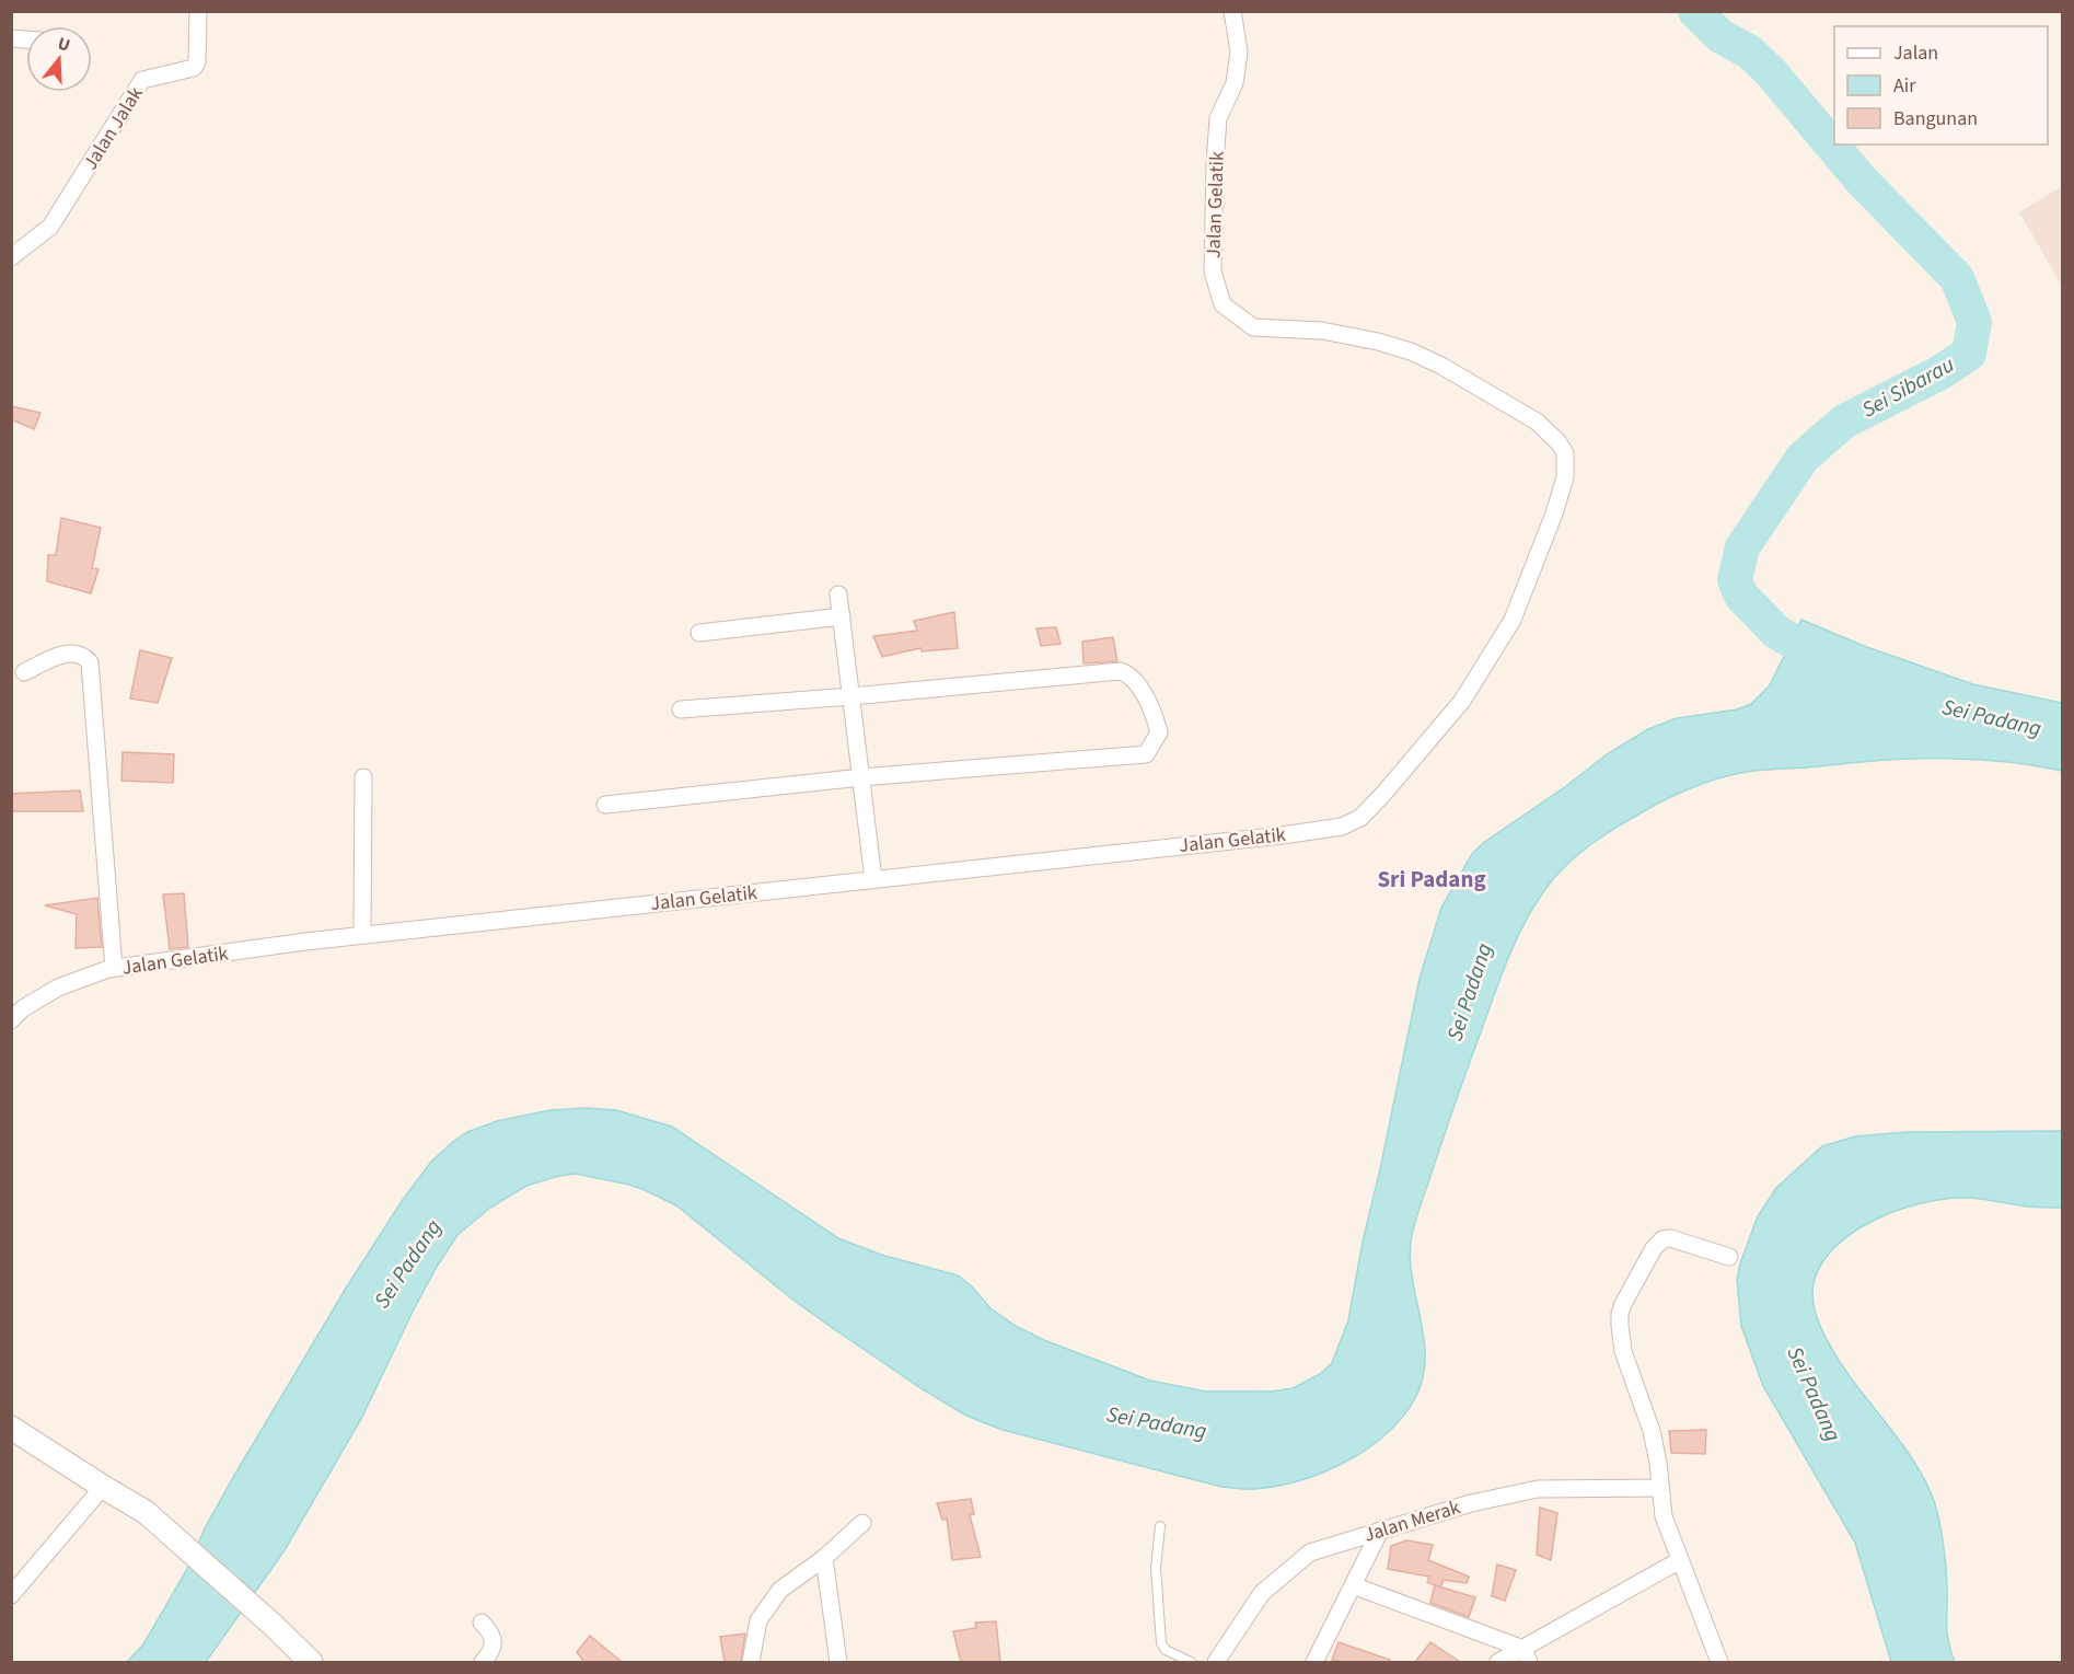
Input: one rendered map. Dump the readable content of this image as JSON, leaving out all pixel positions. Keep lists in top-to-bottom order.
{
  "streets": {
    "street": ["Jalan Jalak", "Jalan Gelatik", "Jalan Merak"]
  },
  "districts": ["Sri Padang"],
  "water": ["Sei Sibarau", "Sei Padang"],
  "legend": ["Jalan", "Air", "Bangunan"],
  "north": "top"
}
